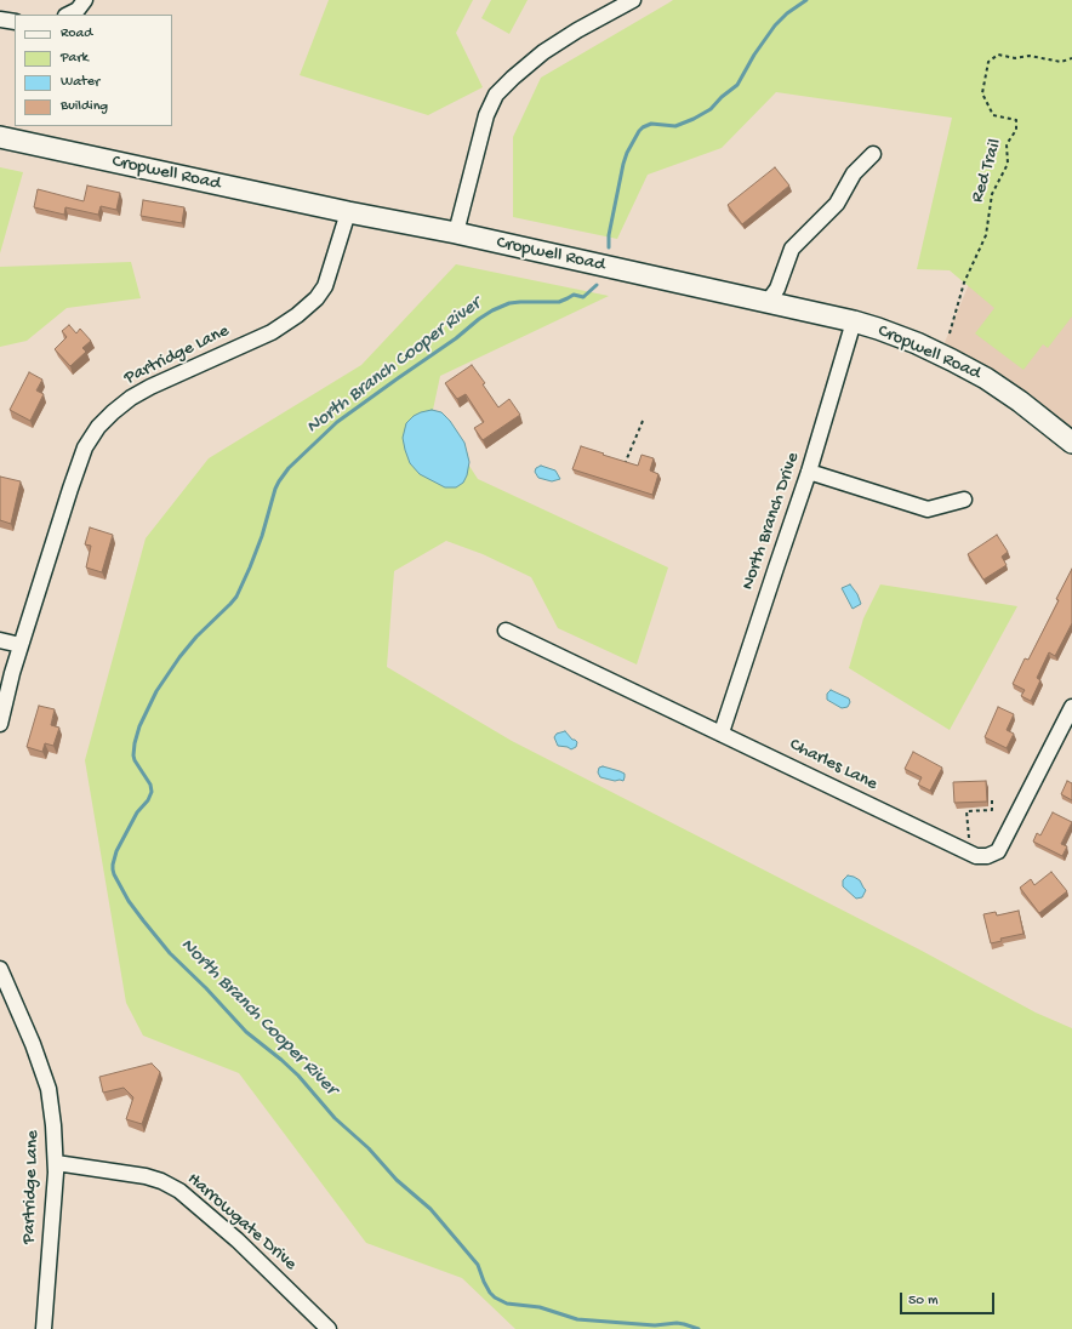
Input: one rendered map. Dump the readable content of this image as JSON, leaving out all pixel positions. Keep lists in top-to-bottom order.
{
  "streets": {
    "street": [
      "Cropwell Road",
      "Partridge Lane",
      "North Branch Drive",
      "Charles Lane",
      "Harrowgate Drive"
    ],
    "path": ["Red Trail"]
  },
  "crossings": [
    ["Cropwell Road", "Partridge Lane"],
    ["Cropwell Road", "North Branch Drive"],
    ["Partridge Lane", "Harrowgate Drive"],
    ["North Branch Drive", "Charles Lane"]
  ],
  "water": ["North Branch Cooper River"],
  "legend": [
    "Road",
    "Park",
    "Water",
    "Building"
  ],
  "scale_bar": "50 m"
}
